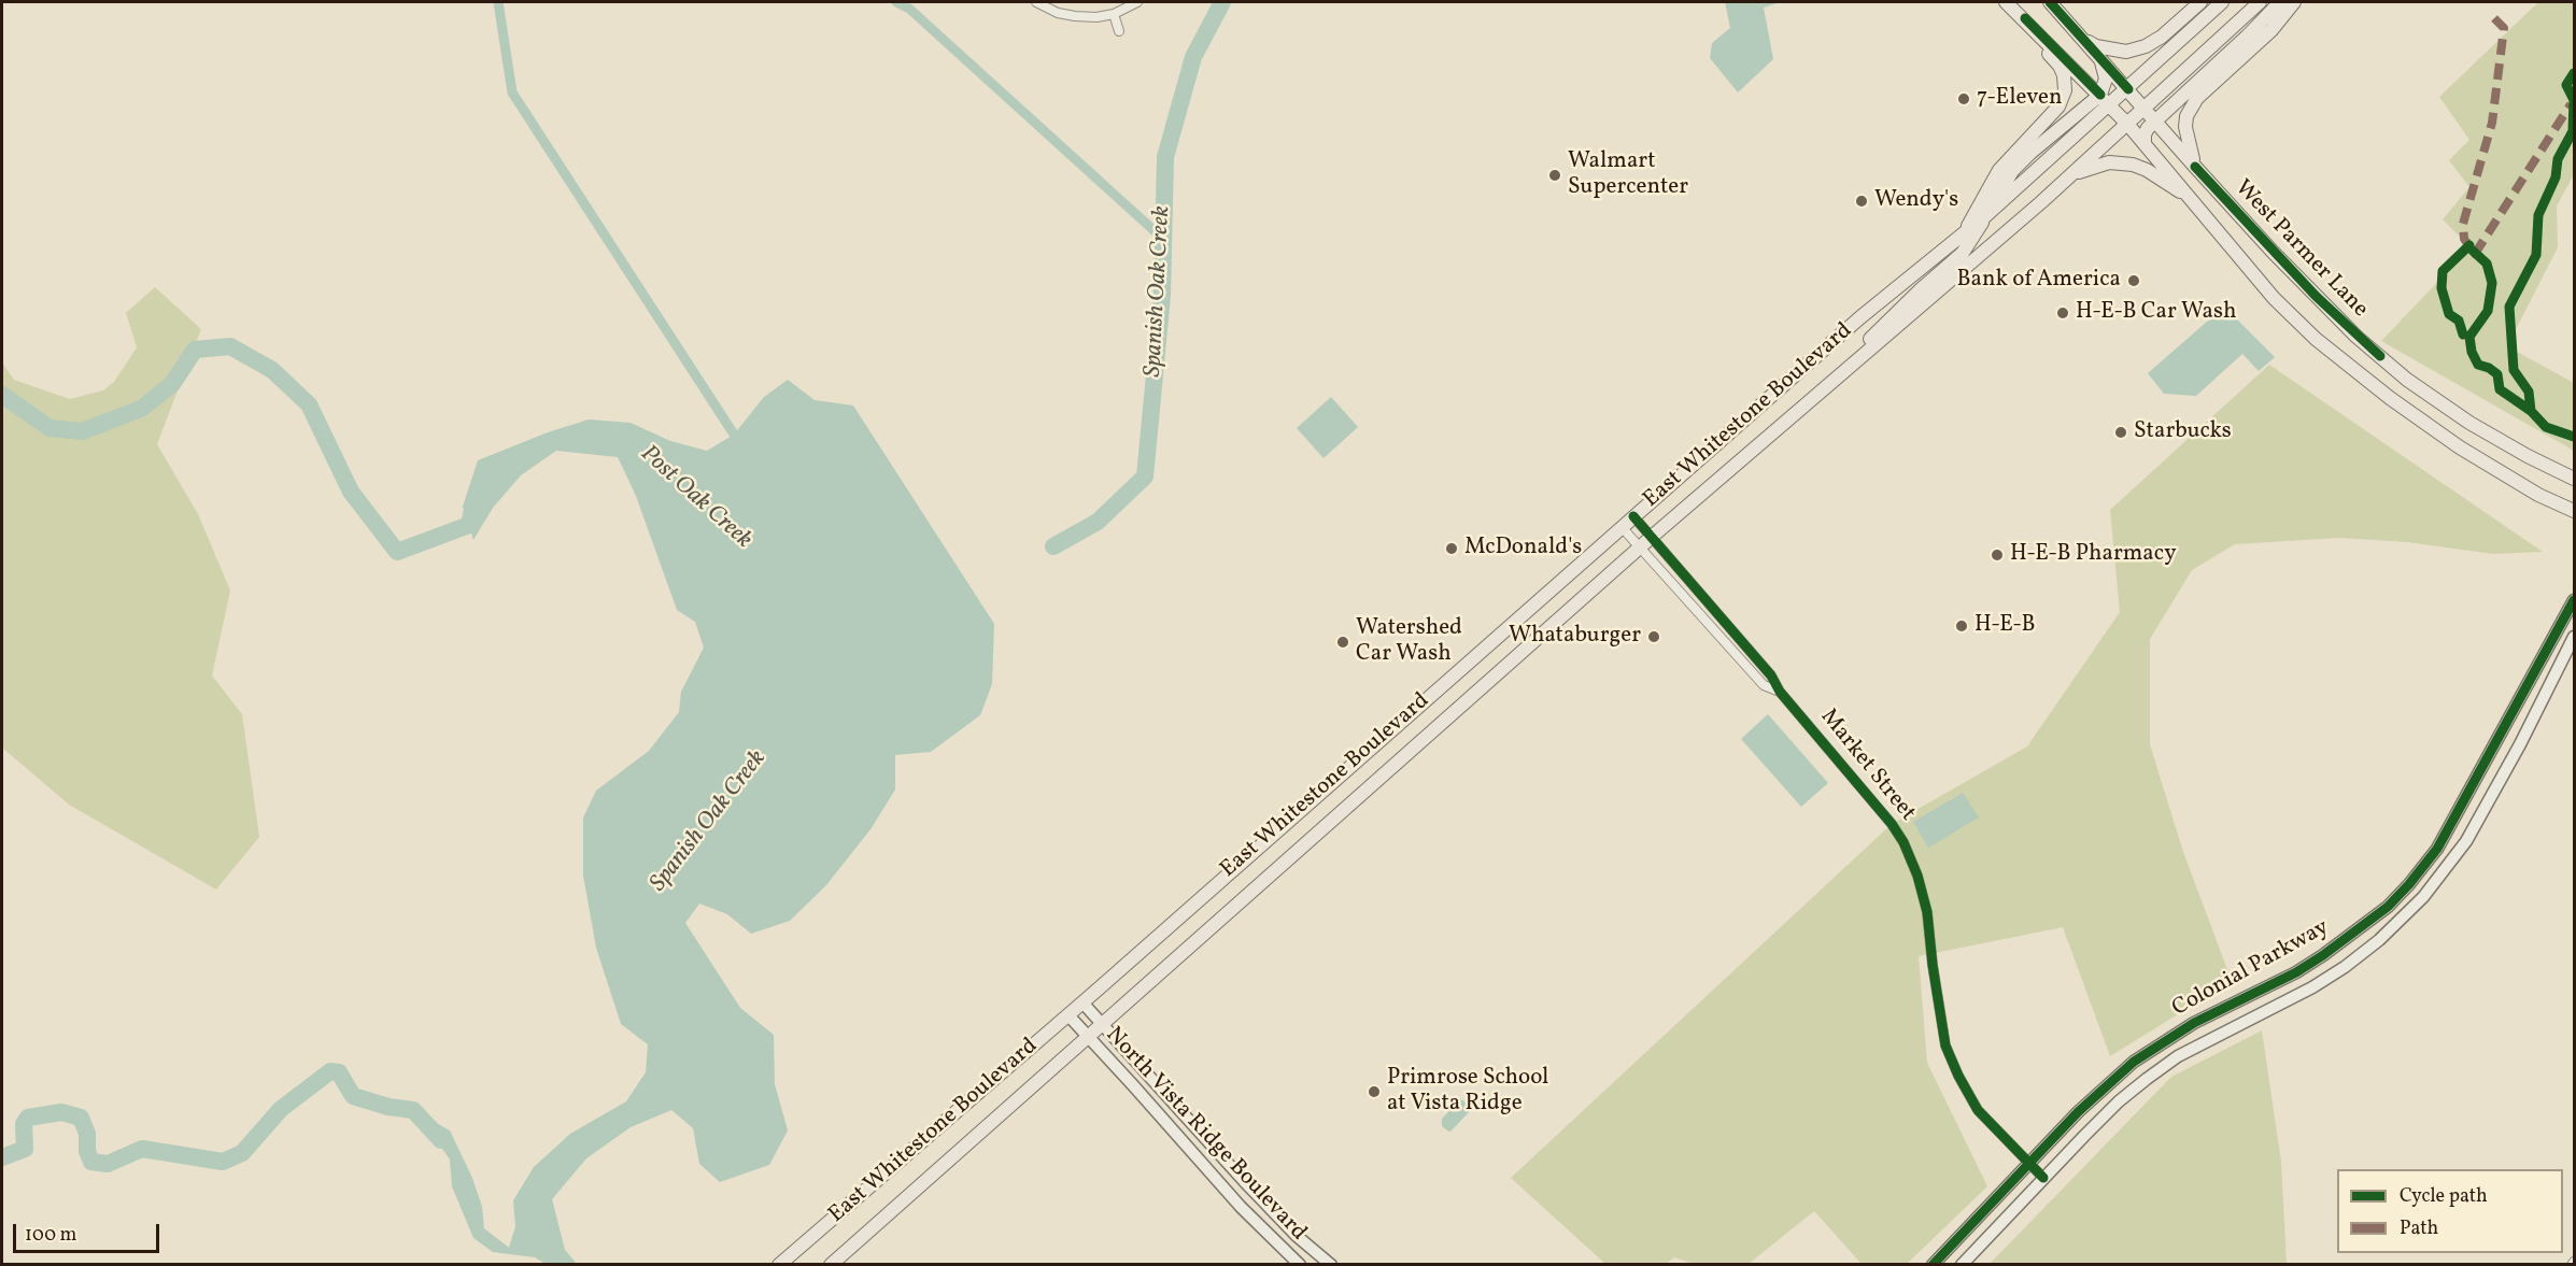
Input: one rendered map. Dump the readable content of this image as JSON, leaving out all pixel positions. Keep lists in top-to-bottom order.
{
  "streets": {
    "main road": ["West Parmer Lane", "East Whitestone Boulevard"],
    "street": ["Market Street", "Colonial Parkway", "North Vista Ridge Boulevard"]
  },
  "crossings": [
    ["West Parmer Lane", "East Whitestone Boulevard"],
    ["East Whitestone Boulevard", "Market Street"],
    ["East Whitestone Boulevard", "North Vista Ridge Boulevard"],
    ["Market Street", "Colonial Parkway"]
  ],
  "water": ["Spanish Oak Creek", "Post Oak Creek"],
  "places": [
    "7-Eleven",
    "Walmart Supercenter",
    "Wendy's",
    "Bank of America",
    "H-E-B Car Wash",
    "Starbucks",
    "McDonald's",
    "H-E-B Pharmacy",
    "H-E-B",
    "Whataburger",
    "Watershed Car Wash",
    "Primrose School at Vista Ridge"
  ],
  "legend": ["Cycle path", "Path"],
  "scale_bar": "100 m"
}
